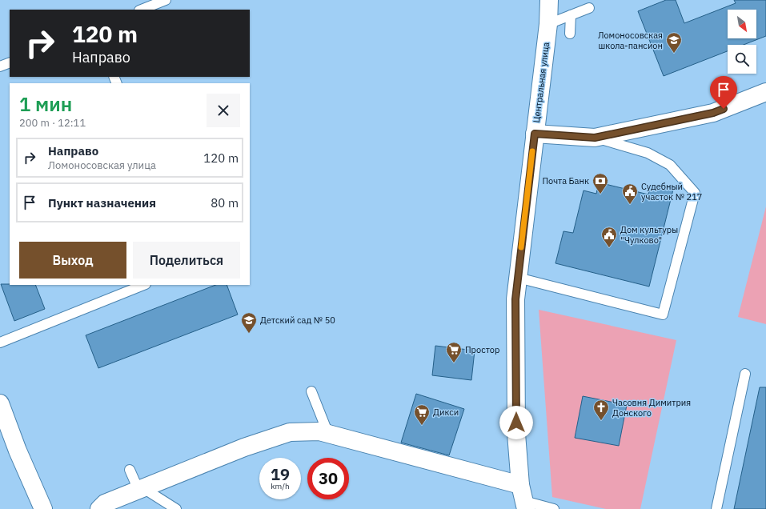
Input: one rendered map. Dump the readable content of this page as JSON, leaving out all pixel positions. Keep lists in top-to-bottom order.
{
  "streets": {
    "street": ["Центральная улица"]
  },
  "places": {
    "school or university": ["Ломоносовская школа-пансион", "Детский сад № 50"],
    "bank": ["Почта Банк"],
    "public building": ["Судебный участок № 217", "Дом культуры \"Чулково\""],
    "supermarket": ["Простор", "Дикси"],
    "church": ["Часовня Димитрия Донского"]
  },
  "north": "bottom right",
  "page": {
    "turn": ["120 m", "Направо"],
    "heading": ["1 мин", "200 m · 12:11"],
    "list": [
      {
        "name": "Направо",
        "note": "Ломоносовская улица",
        "value": "120 m"
      },
      {
        "name": "Пункт назначения",
        "value": "80 m"
      }
    ],
    "buttons": ["Выход", "Поделиться"],
    "speed": "19 km/h",
    "limit": "30"
  }
}
